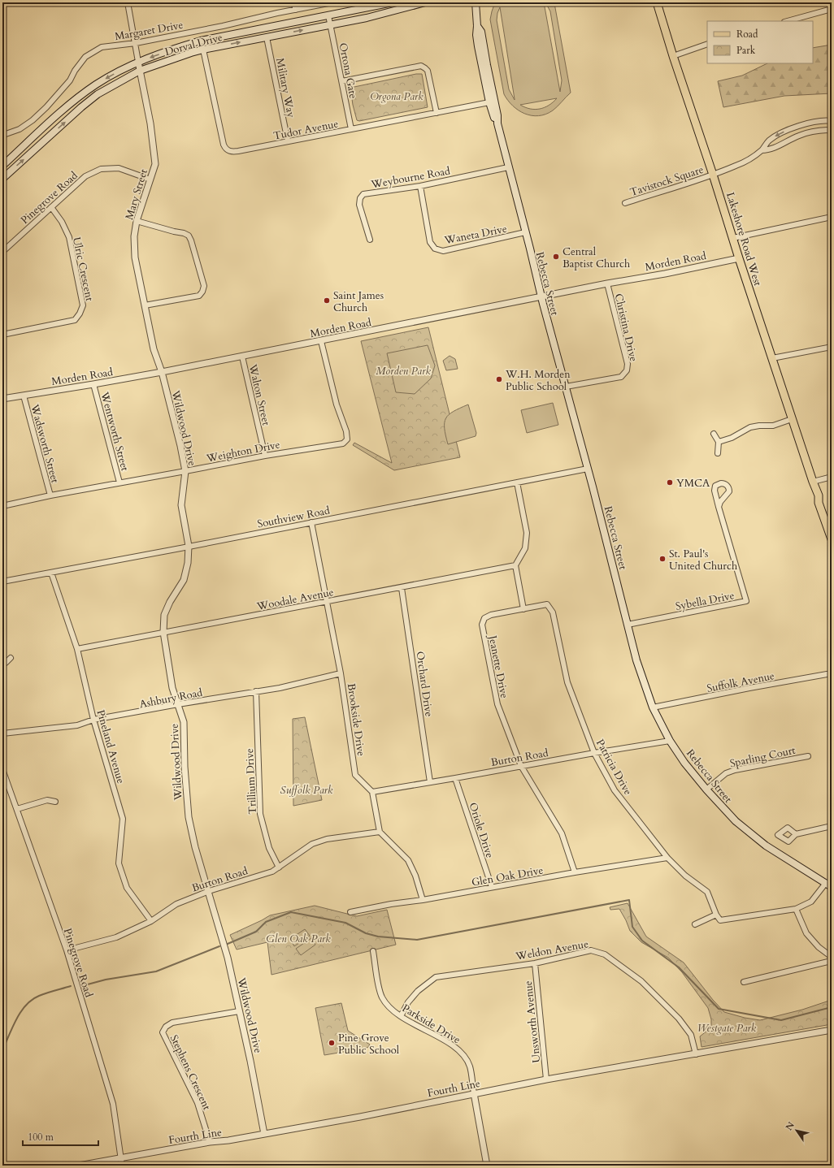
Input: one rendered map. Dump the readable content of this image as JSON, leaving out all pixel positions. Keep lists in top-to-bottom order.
{
  "streets": {
    "main road": ["Dorval Drive", "Lakeshore Road West", "Rebecca Street"],
    "street": [
      "Margaret Drive",
      "Ortona Gate",
      "Military Way",
      "Tudor Avenue",
      "Weybourne Road",
      "Tavistock Square",
      "Mary Street",
      "Pinegrove Road",
      "Waneta Drive",
      "Morden Road",
      "Ulric Crescent",
      "Christina Drive",
      "Walton Street",
      "Wildwood Drive",
      "Wentworth Street",
      "Wadsworth Street",
      "Weighton Drive",
      "Southview Road",
      "Woodale Avenue",
      "Sybella Drive",
      "Jeanette Drive",
      "Suffolk Avenue",
      "Orchard Drive",
      "Ashbury Road",
      "Brookside Drive",
      "Pineland Avenue",
      "Sparling Court",
      "Burton Road",
      "Patricia Drive",
      "Trillium Drive",
      "Oriole Drive",
      "Glen Oak Drive",
      "Weldon Avenue",
      "Unsworth Avenue",
      "Parkside Drive",
      "Stephens Crescent",
      "Fourth Line"
    ]
  },
  "crossings": [
    ["Margaret Drive", "Mary Street"],
    ["Dorval Drive", "Ortona Gate"],
    ["Dorval Drive", "Military Way"],
    ["Dorval Drive", "Tudor Avenue"],
    ["Dorval Drive", "Mary Street"],
    ["Ortona Gate", "Tudor Avenue"],
    ["Military Way", "Tudor Avenue"],
    ["Tudor Avenue", "Rebecca Street"],
    ["Weybourne Road", "Waneta Drive"],
    ["Weybourne Road", "Rebecca Street"],
    ["Tavistock Square", "Lakeshore Road West"],
    ["Mary Street", "Pinegrove Road"],
    ["Mary Street", "Morden Road"],
    ["Mary Street", "Wildwood Drive"],
    ["Pinegrove Road", "Ulric Crescent"],
    ["Pinegrove Road", "Burton Road"],
    ["Pinegrove Road", "Fourth Line"],
    ["Waneta Drive", "Rebecca Street"],
    ["Lakeshore Road West", "Morden Road"],
    ["Morden Road", "Rebecca Street"],
    ["Morden Road", "Christina Drive"],
    ["Morden Road", "Walton Street"],
    ["Morden Road", "Wildwood Drive"],
    ["Morden Road", "Wentworth Street"],
    ["Morden Road", "Wadsworth Street"],
    ["Morden Road", "Weighton Drive"],
    ["Rebecca Street", "Christina Drive"],
    ["Rebecca Street", "Southview Road"],
    ["Rebecca Street", "Sybella Drive"],
    ["Rebecca Street", "Suffolk Avenue"],
    ["Rebecca Street", "Sparling Court"],
    ["Rebecca Street", "Burton Road"],
    ["Walton Street", "Weighton Drive"],
    ["Wildwood Drive", "Weighton Drive"],
    ["Wildwood Drive", "Southview Road"],
    ["Wildwood Drive", "Woodale Avenue"],
    ["Wildwood Drive", "Ashbury Road"],
    ["Wildwood Drive", "Burton Road"],
    ["Wildwood Drive", "Stephens Crescent"],
    ["Wildwood Drive", "Fourth Line"],
    ["Wentworth Street", "Weighton Drive"],
    ["Wadsworth Street", "Weighton Drive"],
    ["Southview Road", "Brookside Drive"],
    ["Southview Road", "Pineland Avenue"],
    ["Woodale Avenue", "Orchard Drive"],
    ["Woodale Avenue", "Brookside Drive"],
    ["Woodale Avenue", "Pineland Avenue"],
    ["Jeanette Drive", "Burton Road"],
    ["Jeanette Drive", "Patricia Drive"],
    ["Jeanette Drive", "Glen Oak Drive"],
    ["Orchard Drive", "Burton Road"],
    ["Ashbury Road", "Brookside Drive"],
    ["Ashbury Road", "Pineland Avenue"],
    ["Ashbury Road", "Trillium Drive"],
    ["Brookside Drive", "Burton Road"],
    ["Pineland Avenue", "Burton Road"],
    ["Burton Road", "Patricia Drive"],
    ["Burton Road", "Trillium Drive"],
    ["Burton Road", "Oriole Drive"],
    ["Patricia Drive", "Glen Oak Drive"],
    ["Oriole Drive", "Glen Oak Drive"],
    ["Weldon Avenue", "Unsworth Avenue"],
    ["Weldon Avenue", "Parkside Drive"],
    ["Weldon Avenue", "Fourth Line"],
    ["Unsworth Avenue", "Fourth Line"],
    ["Parkside Drive", "Fourth Line"],
    ["Stephens Crescent", "Fourth Line"]
  ],
  "parks": [
    "Orgona Park",
    "Morden Park",
    "Suffolk Park",
    "Glen Oak Park",
    "Westgate Park"
  ],
  "places": [
    "Central Baptist Church",
    "Saint James Church",
    "W.H. Morden Public School",
    "YMCA",
    "St. Paul's United Church",
    "Pine Grove Public School"
  ],
  "legend": ["Road", "Park"],
  "scale_bar": "100 m",
  "north": "top left"
}
